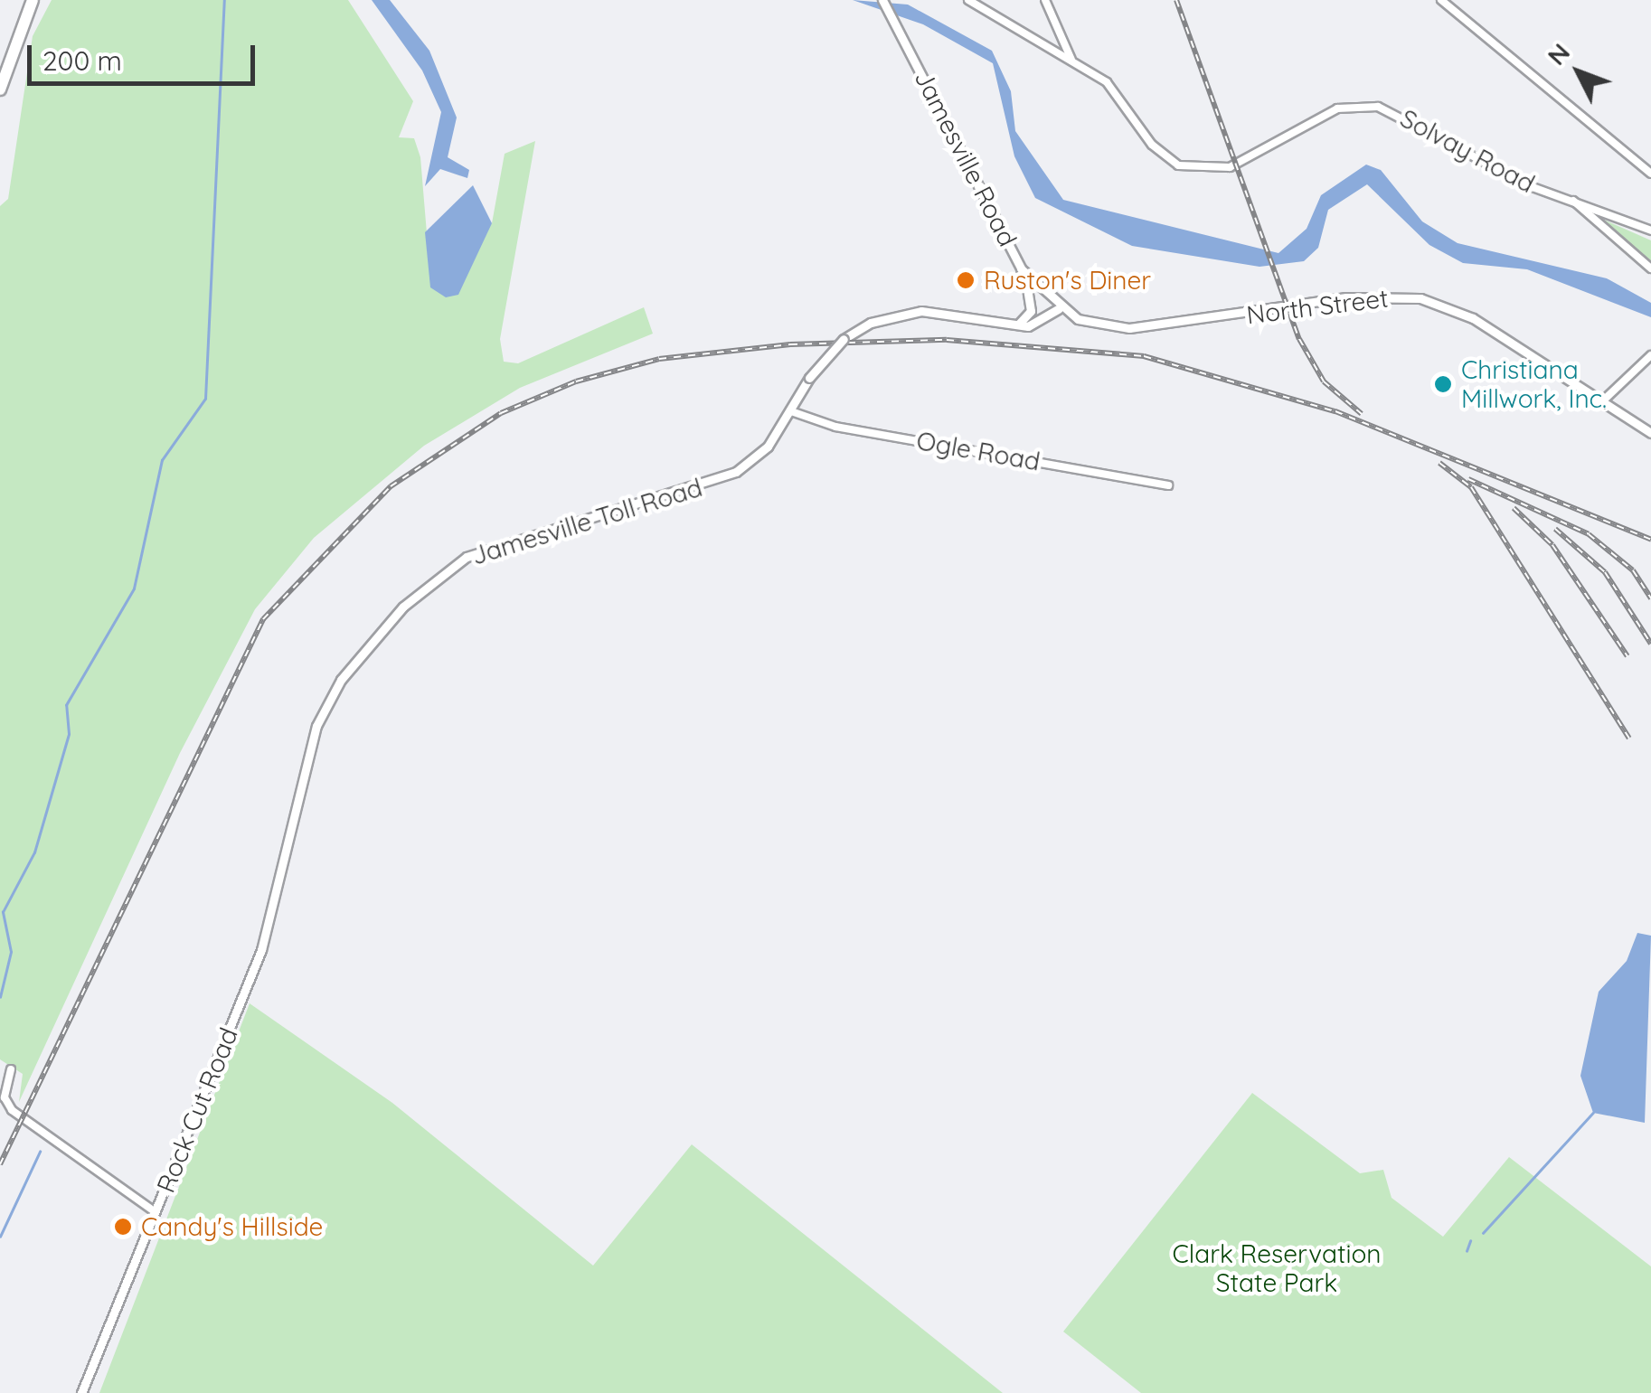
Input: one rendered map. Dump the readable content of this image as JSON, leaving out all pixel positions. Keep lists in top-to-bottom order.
{
  "streets": {
    "street": [
      "Solvay Road",
      "Jamesville Road",
      "North Street",
      "Ogle Road",
      "Jamesville Toll Road",
      "Rock Cut Road"
    ]
  },
  "crossings": [
    ["Jamesville Road", "North Street"],
    ["Jamesville Road", "Jamesville Toll Road"],
    ["North Street", "Jamesville Toll Road"],
    ["Ogle Road", "Jamesville Toll Road"],
    ["Jamesville Toll Road", "Rock Cut Road"]
  ],
  "parks": ["Clark Reservation State Park"],
  "places": ["Ruston's Diner", "Christiana Millwork, Inc.", "Candy's Hillside"],
  "scale_bar": "200 m",
  "north": "top left"
}
